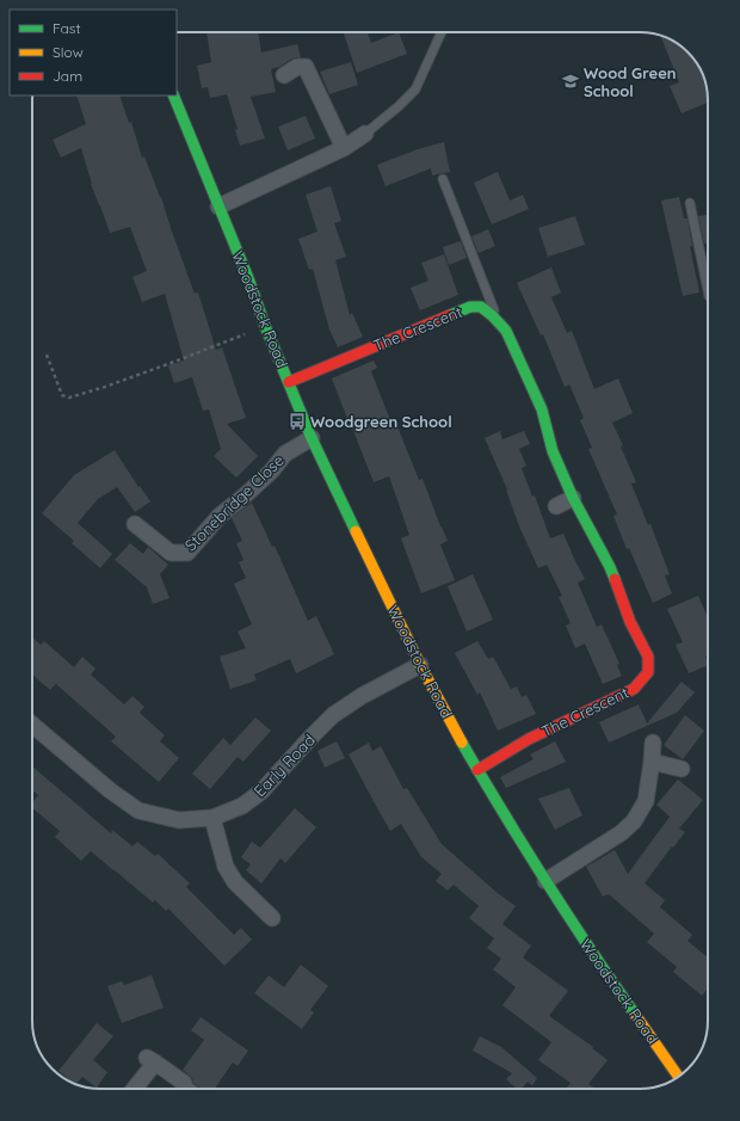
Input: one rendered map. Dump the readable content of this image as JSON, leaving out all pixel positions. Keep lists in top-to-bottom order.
{
  "streets": {
    "main road": ["Woodstock Road", "The Crescent"],
    "street": ["Stonebridge Close", "Early Road"]
  },
  "crossings": [
    ["Woodstock Road", "The Crescent"],
    ["Woodstock Road", "Stonebridge Close"],
    ["Woodstock Road", "Early Road"]
  ],
  "places": {
    "school or university": ["Wood Green School"],
    "bus stop": ["Woodgreen School"]
  },
  "legend": ["Fast", "Slow", "Jam"]
}
